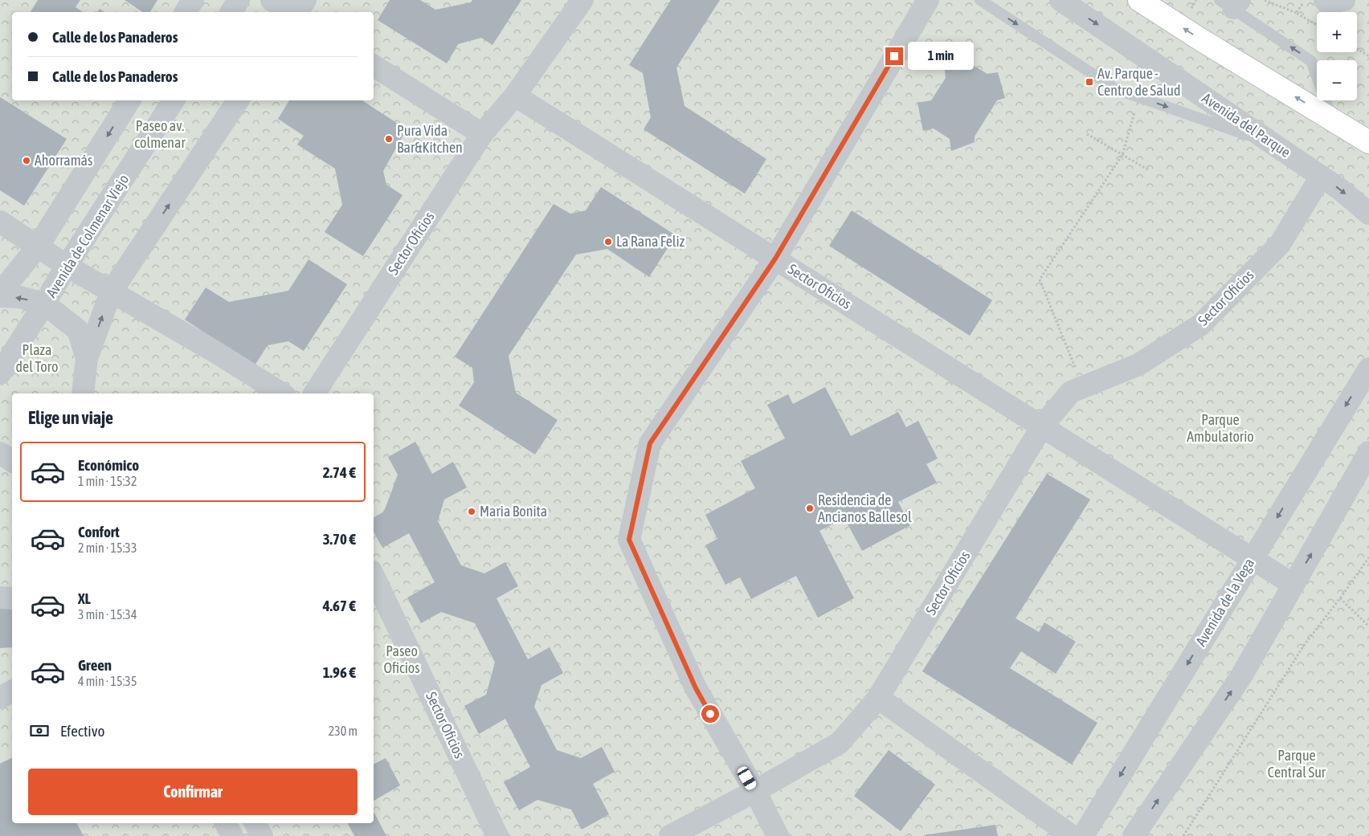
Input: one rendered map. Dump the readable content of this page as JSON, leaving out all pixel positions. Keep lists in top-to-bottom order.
{
  "streets": {
    "street": [
      "Avenida del Parque",
      "Avenida de Colmenar Viejo",
      "Sector Oficios",
      "Avenida de la Vega"
    ]
  },
  "crossings": [
    ["Avenida del Parque", "Sector Oficios"],
    ["Sector Oficios", "Avenida de la Vega"]
  ],
  "parks": [
    "Paseo av. colmenar",
    "Plaza del Toro",
    "Parque Ambulatorio",
    "Paseo Oficios",
    "Parque Central Sur"
  ],
  "places": {
    "transit": ["Av. Parque - Centro de Salud"],
    "other": [
      "Pura Vida Bar&Kitchen",
      "Ahorramás",
      "La Rana Feliz",
      "Residencia de Ancianos Ballesol",
      "Maria Bonita"
    ]
  },
  "page": {
    "map_buttons": ["+", "−"],
    "banner": ["Calle de los Panaderos", "Calle de los Panaderos"],
    "bubble": "1 min",
    "heading": "Elige un viaje",
    "list": [
      {
        "name": "Económico",
        "note": "1 min · 15:32",
        "value": "2.74 €"
      },
      {
        "name": "Confort",
        "note": "2 min · 15:33",
        "value": "3.70 €"
      },
      {
        "name": "XL",
        "note": "3 min · 15:34",
        "value": "4.67 €"
      },
      {
        "name": "Green",
        "note": "4 min · 15:35",
        "value": "1.96 €"
      }
    ],
    "pay": ["Efectivo", "230 m"],
    "buttons": "Confirmar"
  }
}
